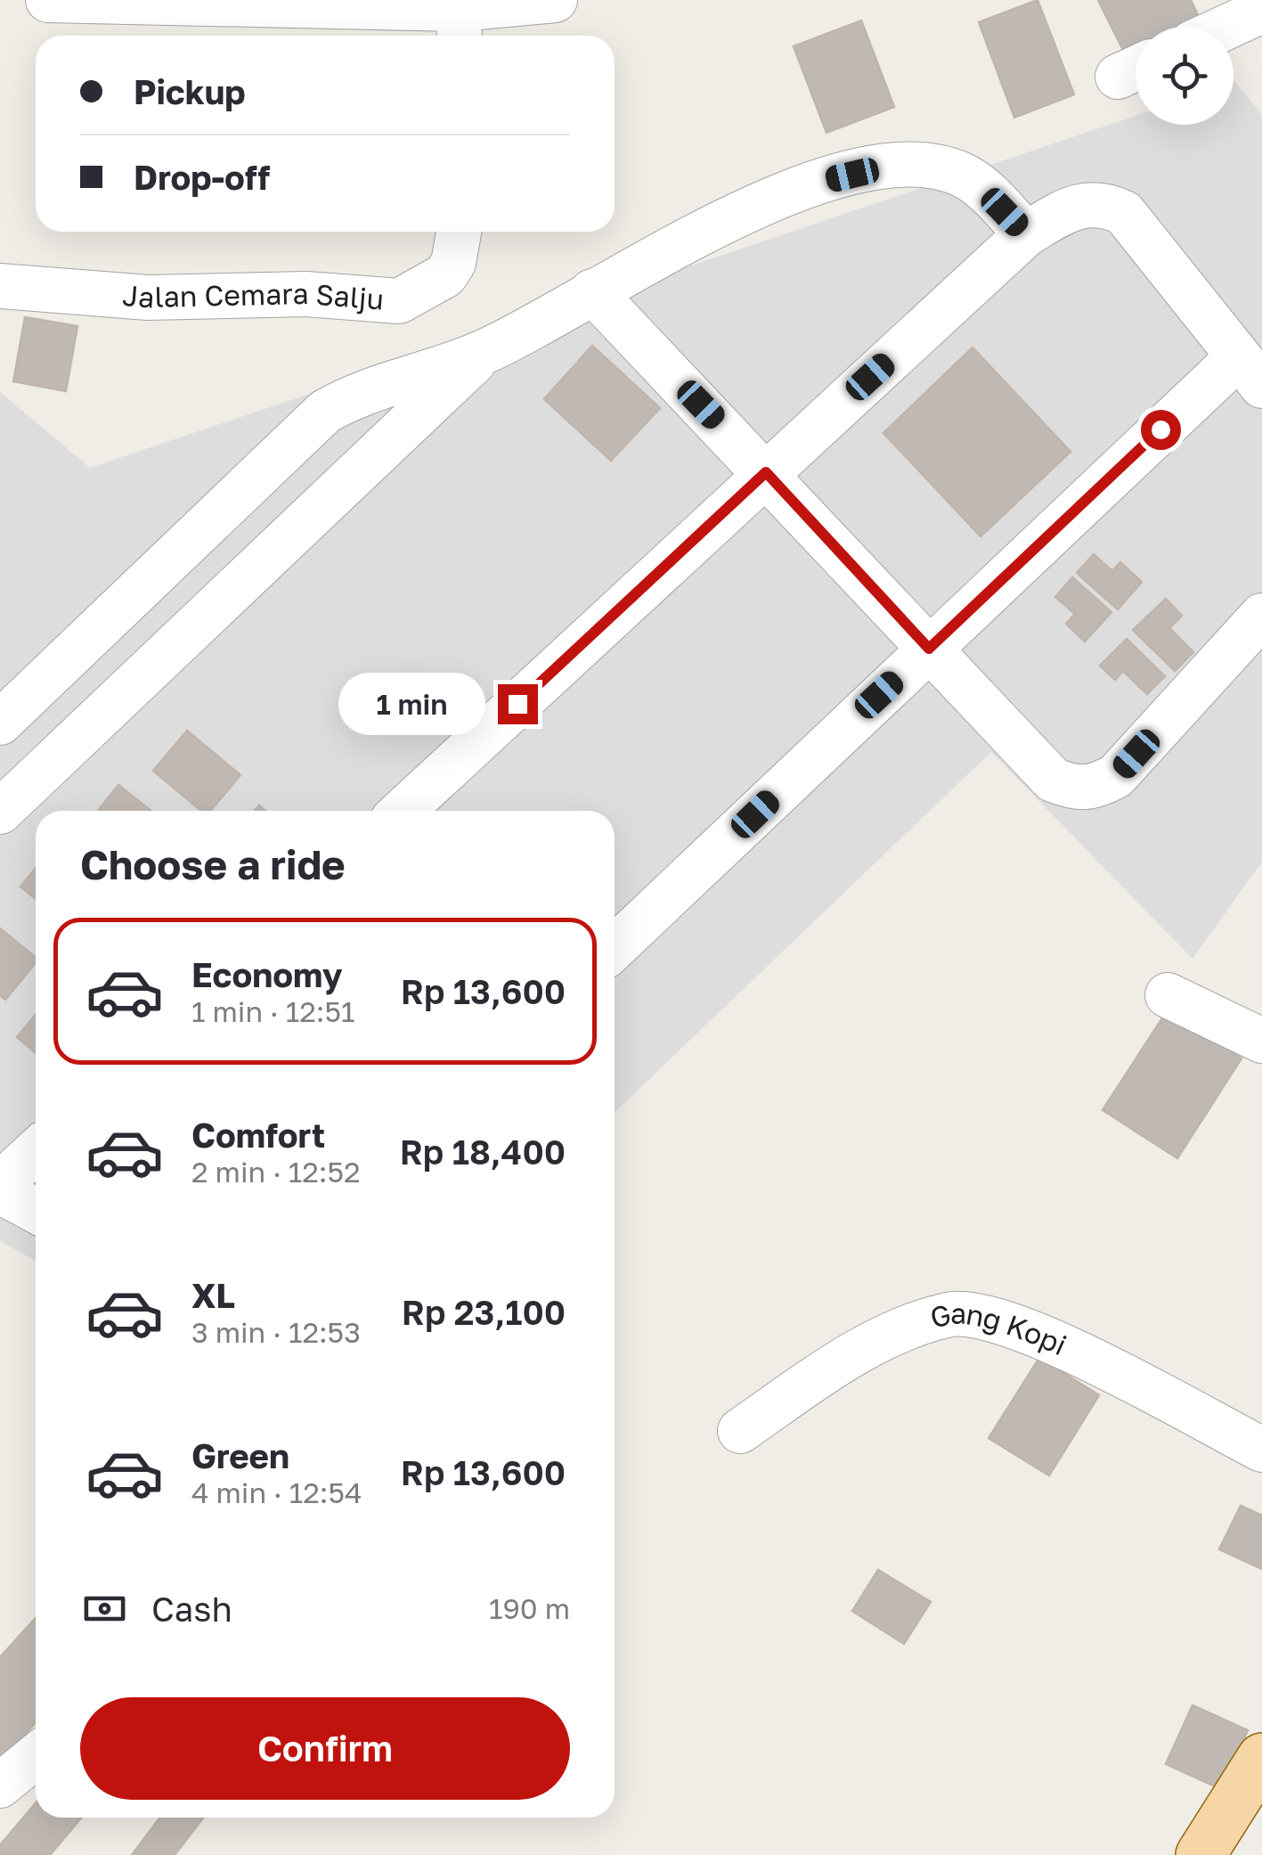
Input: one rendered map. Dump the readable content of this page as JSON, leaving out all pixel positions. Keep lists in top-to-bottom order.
{
  "streets": {
    "street": ["Jalan Cemara Salju", "Gang Kopi"]
  },
  "page": {
    "banner": ["Pickup", "Drop-off"],
    "bubble": "1 min",
    "heading": "Choose a ride",
    "list": [
      {
        "name": "Economy",
        "note": "1 min · 12:51",
        "value": "Rp 13,600"
      },
      {
        "name": "Comfort",
        "note": "2 min · 12:52",
        "value": "Rp 18,400"
      },
      {
        "name": "XL",
        "note": "3 min · 12:53",
        "value": "Rp 23,100"
      },
      {
        "name": "Green",
        "note": "4 min · 12:54",
        "value": "Rp 13,600"
      }
    ],
    "pay": ["Cash", "190 m"],
    "buttons": "Confirm"
  }
}
